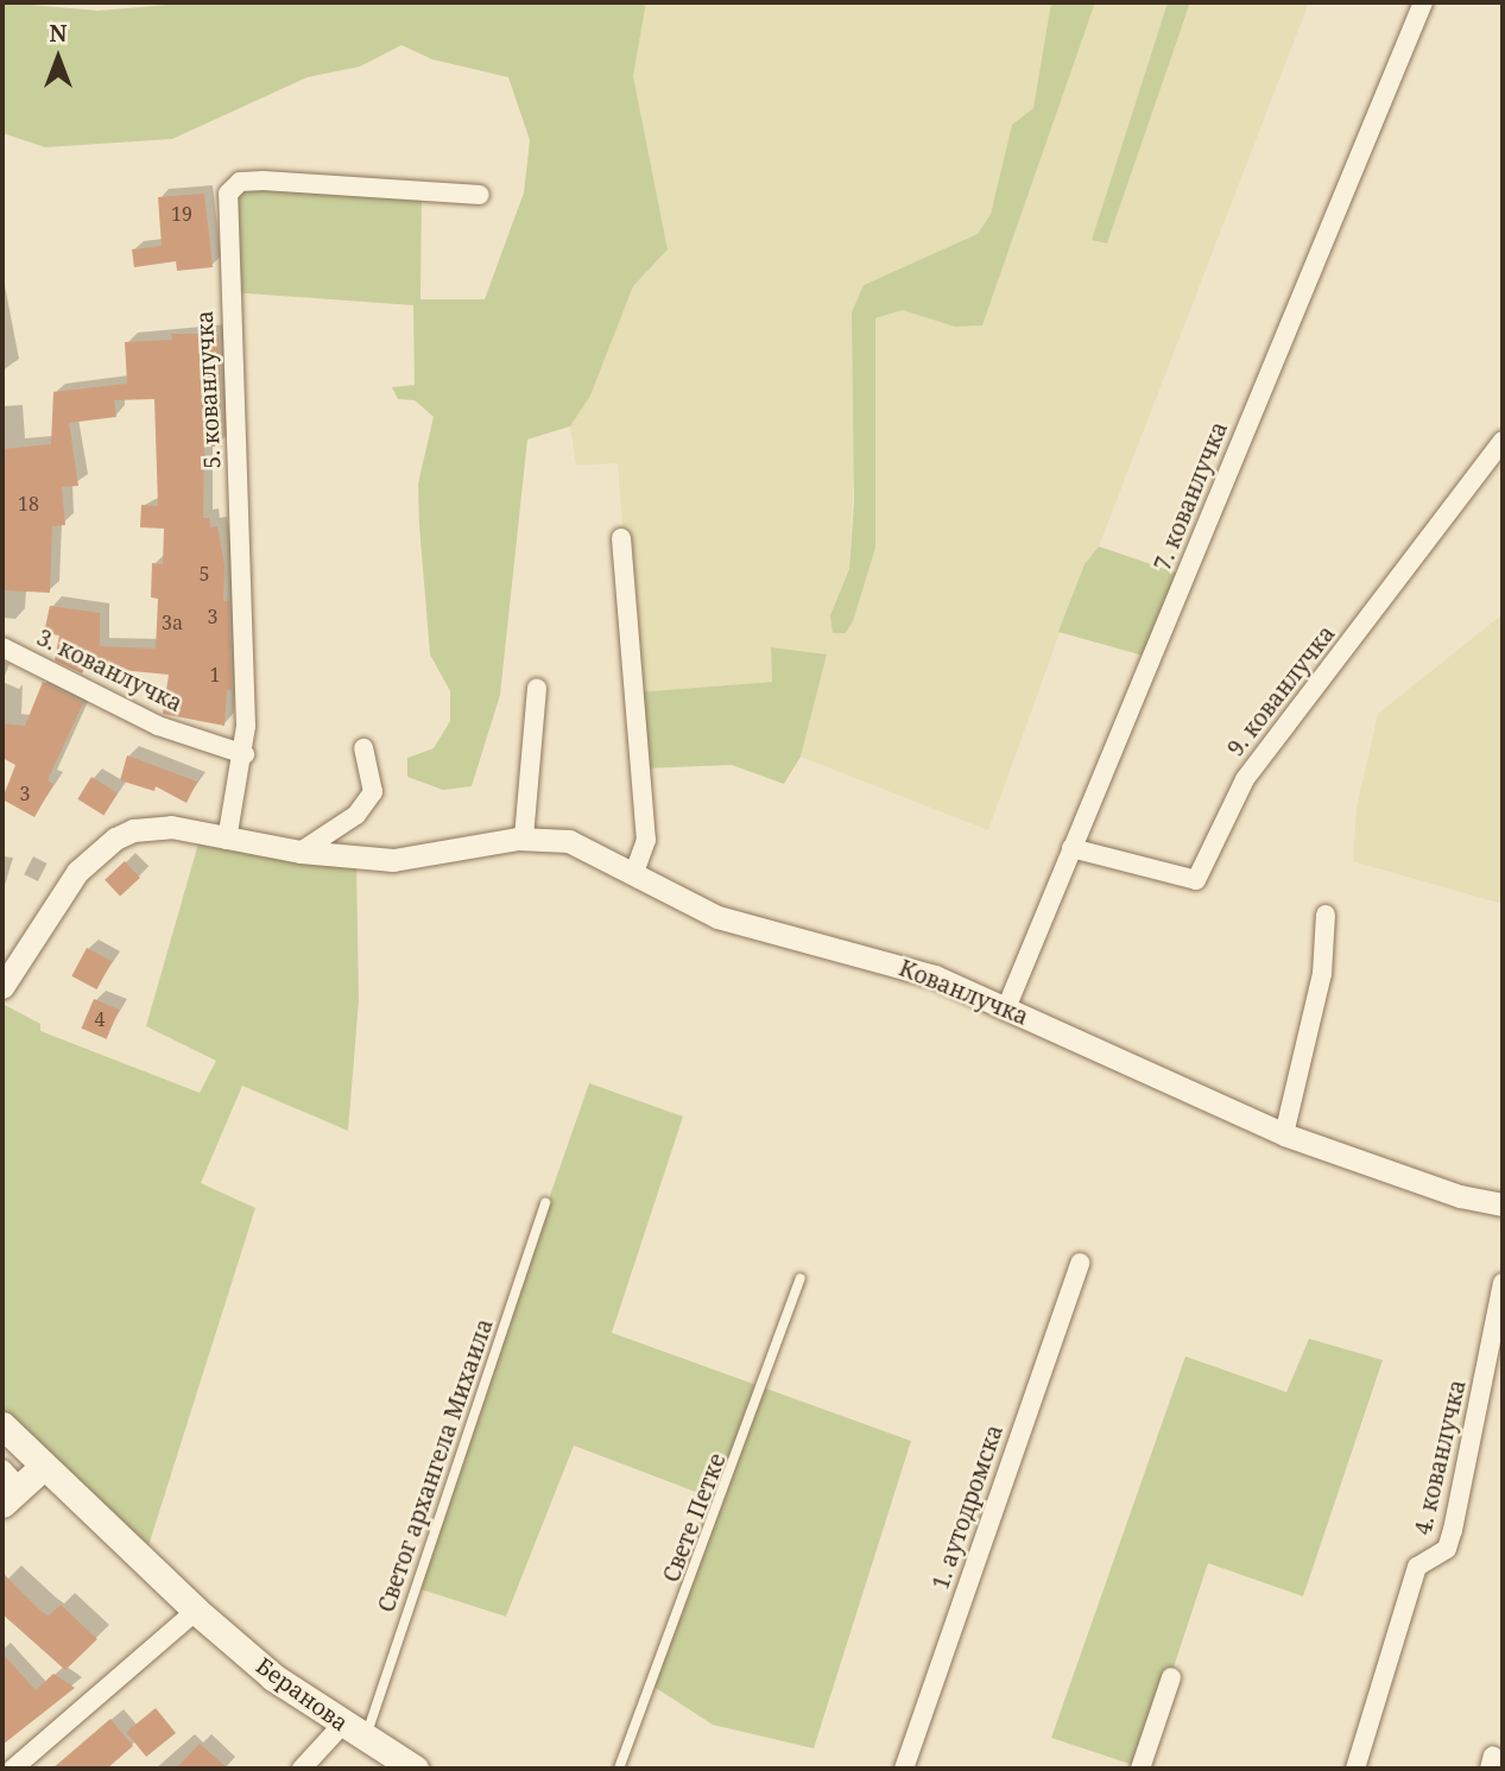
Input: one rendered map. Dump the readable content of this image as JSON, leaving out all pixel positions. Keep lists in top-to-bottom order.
{
  "streets": {
    "main road": ["Беранова"],
    "street": [
      "5. кованлучка",
      "7. кованлучка",
      "3. кованлучка",
      "9. кованлучка",
      "Кованлучка",
      "4. кованлучка",
      "1. аутодромска"
    ],
    "lane": ["Светог архангела Михаила", "Свете Петке"]
  },
  "crossings": [
    ["5. кованлучка", "3. кованлучка"],
    ["5. кованлучка", "Кованлучка"],
    ["7. кованлучка", "9. кованлучка"],
    ["7. кованлучка", "Кованлучка"],
    ["Светог архангела Михаила", "Беранова"]
  ],
  "house_numbers": [
    "19",
    "18",
    "5",
    "3",
    "3a",
    "1",
    "3",
    "4"
  ],
  "north": "top"
}
